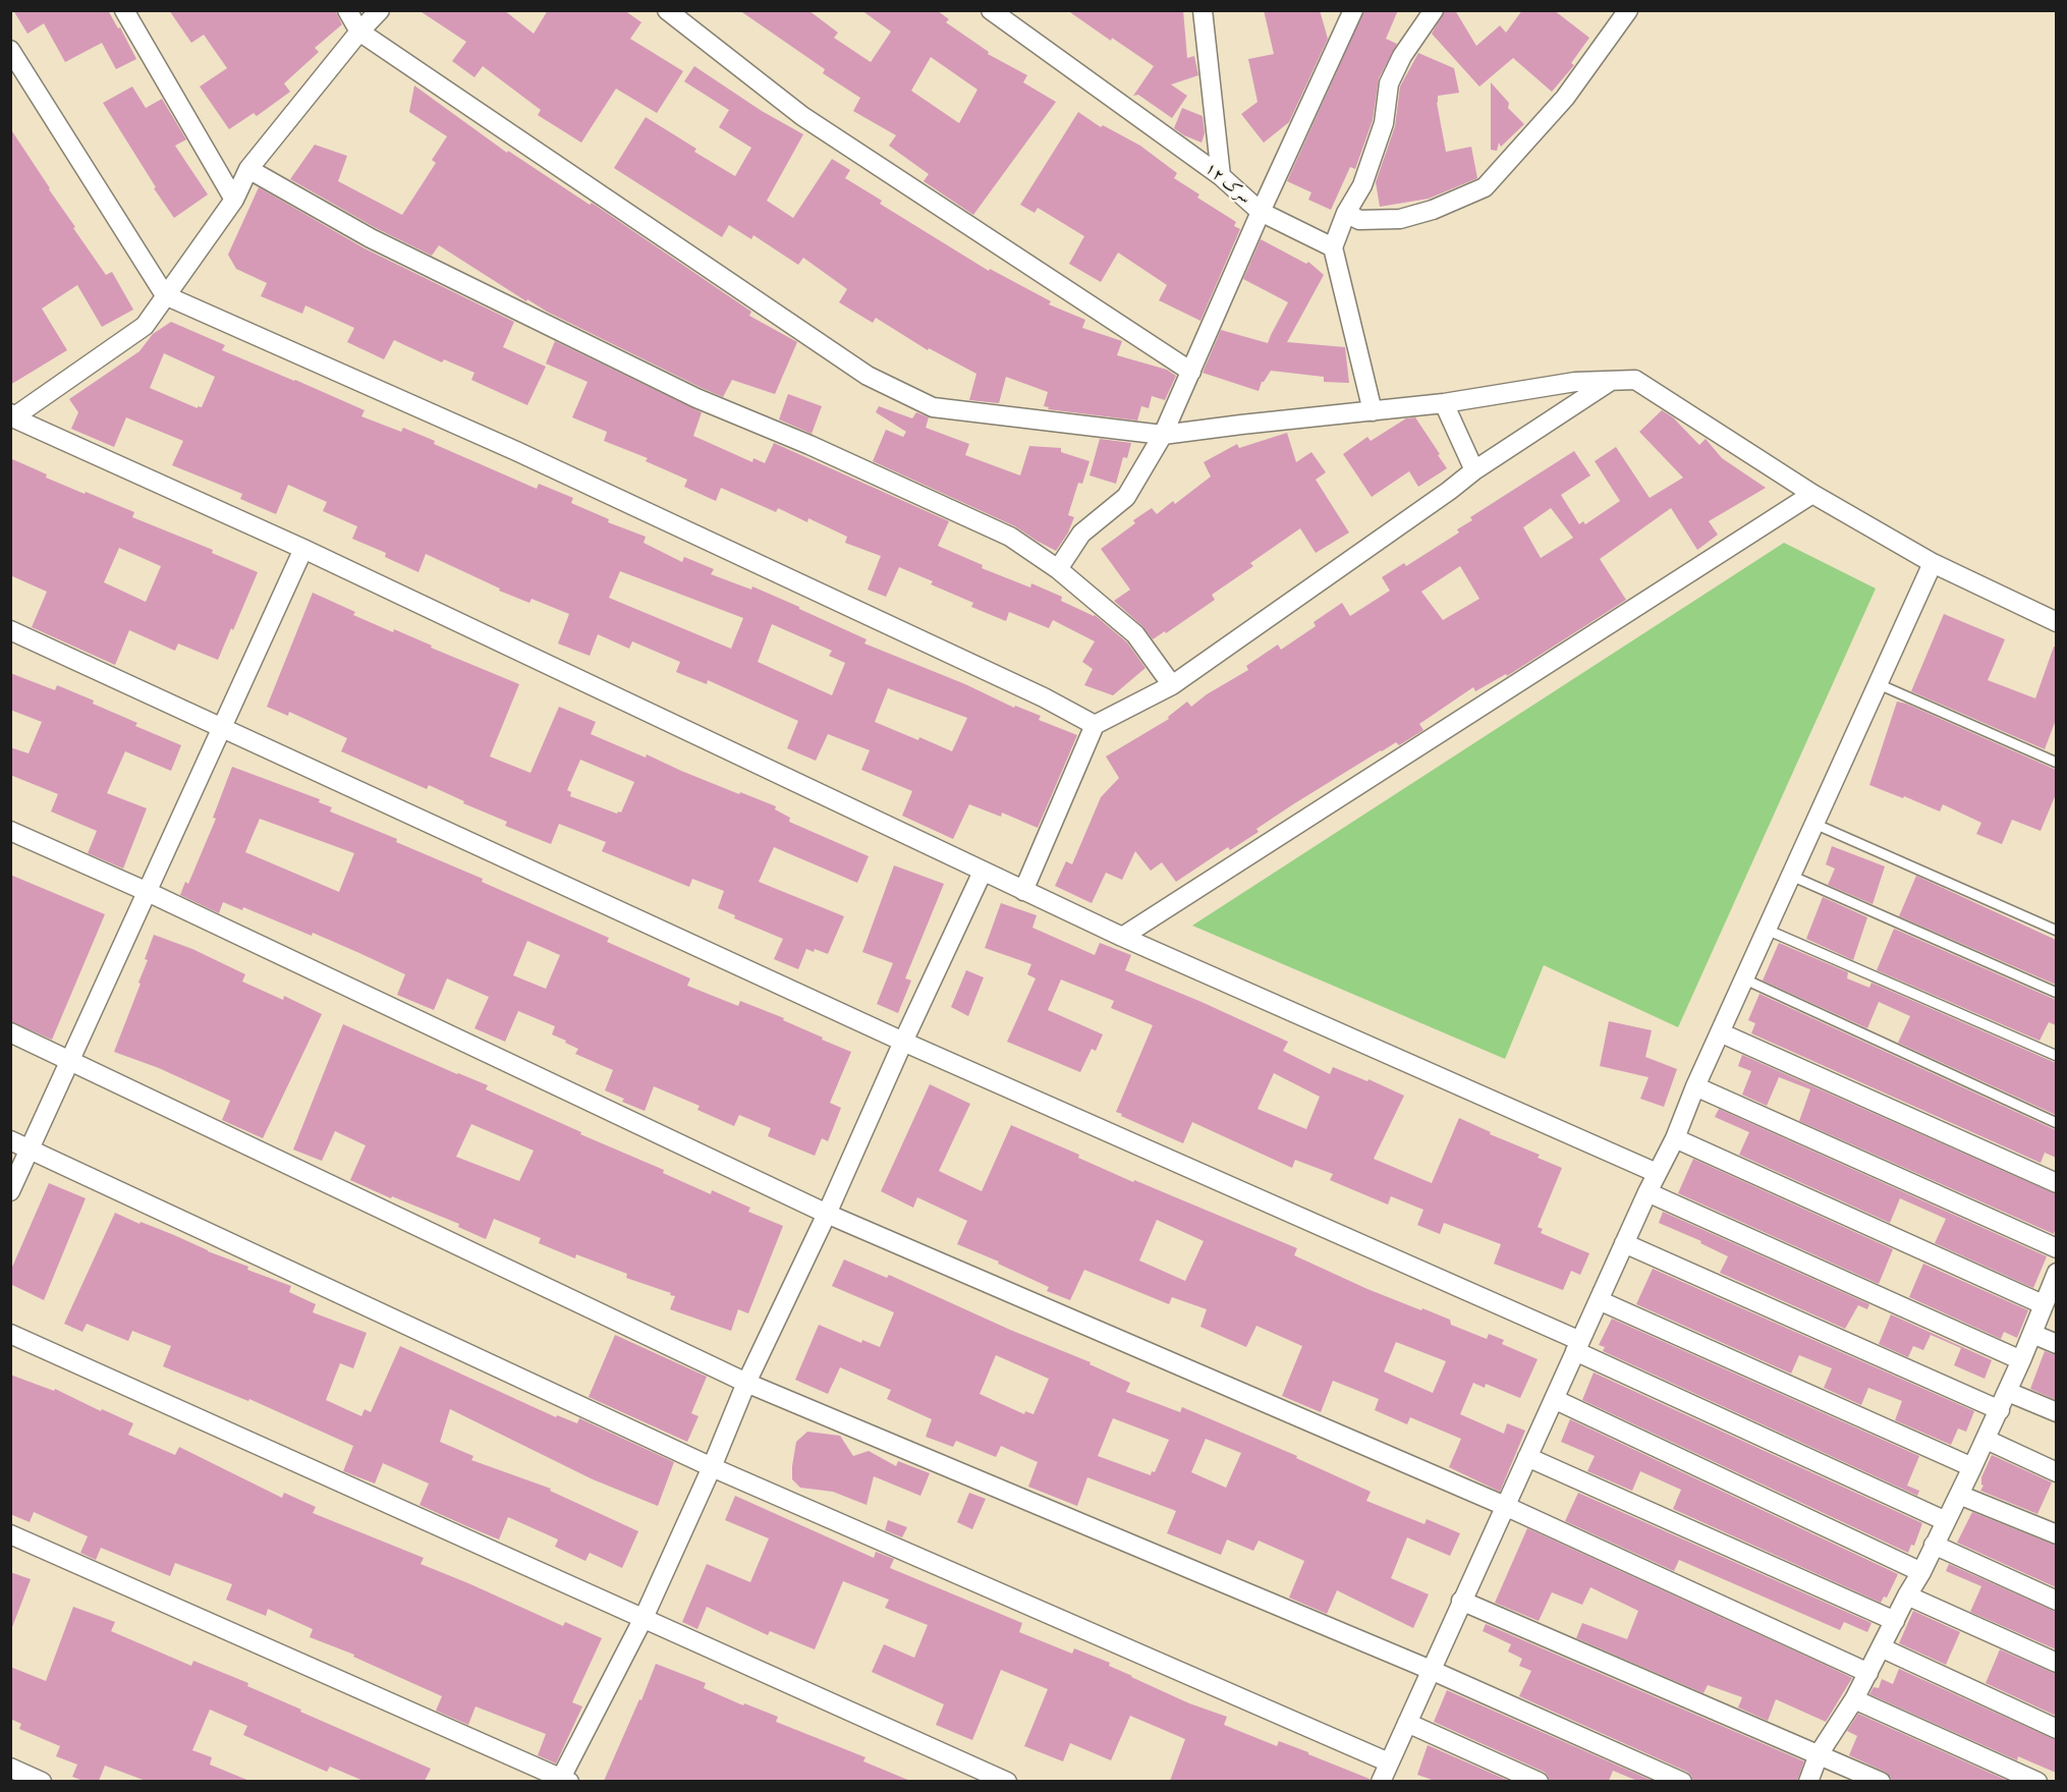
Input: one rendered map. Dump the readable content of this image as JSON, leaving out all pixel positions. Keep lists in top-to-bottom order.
{
  "streets": {
    "street": ["سرک ۱۲"]
  }
}
